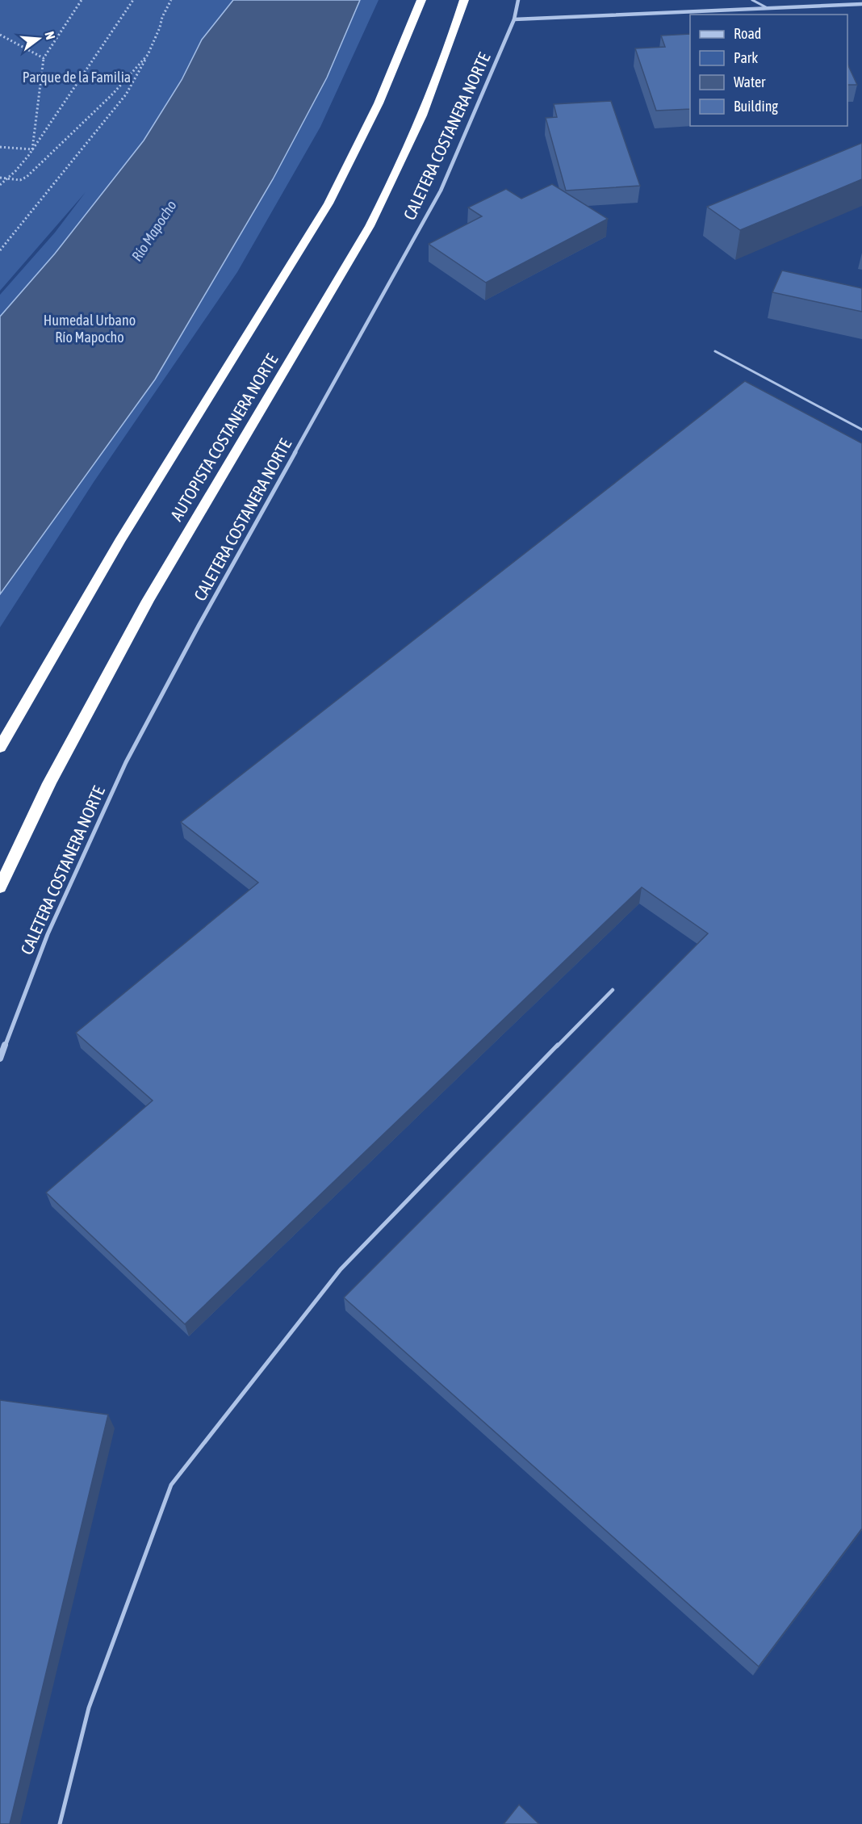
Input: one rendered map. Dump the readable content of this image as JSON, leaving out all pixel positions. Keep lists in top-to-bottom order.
{
  "streets": {
    "highway": ["AUTOPISTA COSTANERA NORTE"],
    "street": ["CALETERA COSTANERA NORTE"]
  },
  "water": ["Río Mapocho"],
  "parks": ["Parque de la Familia", "Humedal Urbano Río Mapocho"],
  "legend": [
    "Road",
    "Park",
    "Water",
    "Building"
  ],
  "north": "right"
}
